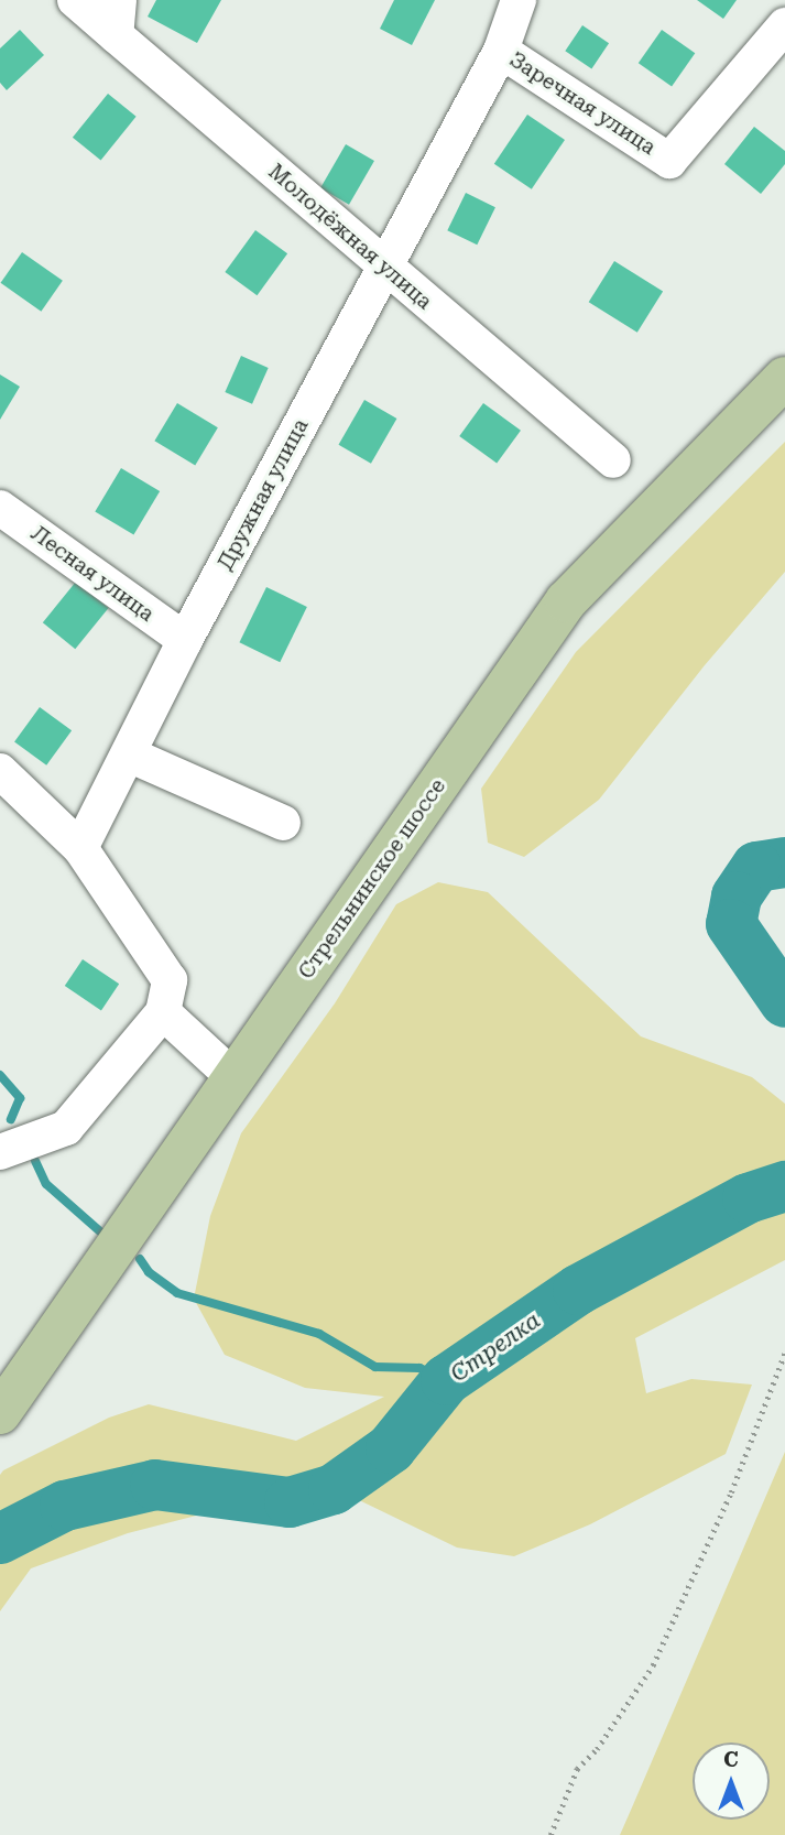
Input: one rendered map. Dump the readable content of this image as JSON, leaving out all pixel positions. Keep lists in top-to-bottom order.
{
  "streets": {
    "main road": ["Стрельнинское шоссе"],
    "street": [
      "Заречная улица",
      "Молодёжная улица",
      "Дружная улица",
      "Лесная улица"
    ]
  },
  "crossings": [
    ["Заречная улица", "Дружная улица"],
    ["Молодёжная улица", "Дружная улица"],
    ["Дружная улица", "Лесная улица"]
  ],
  "water": ["Стрелка"],
  "north": "top"
}
